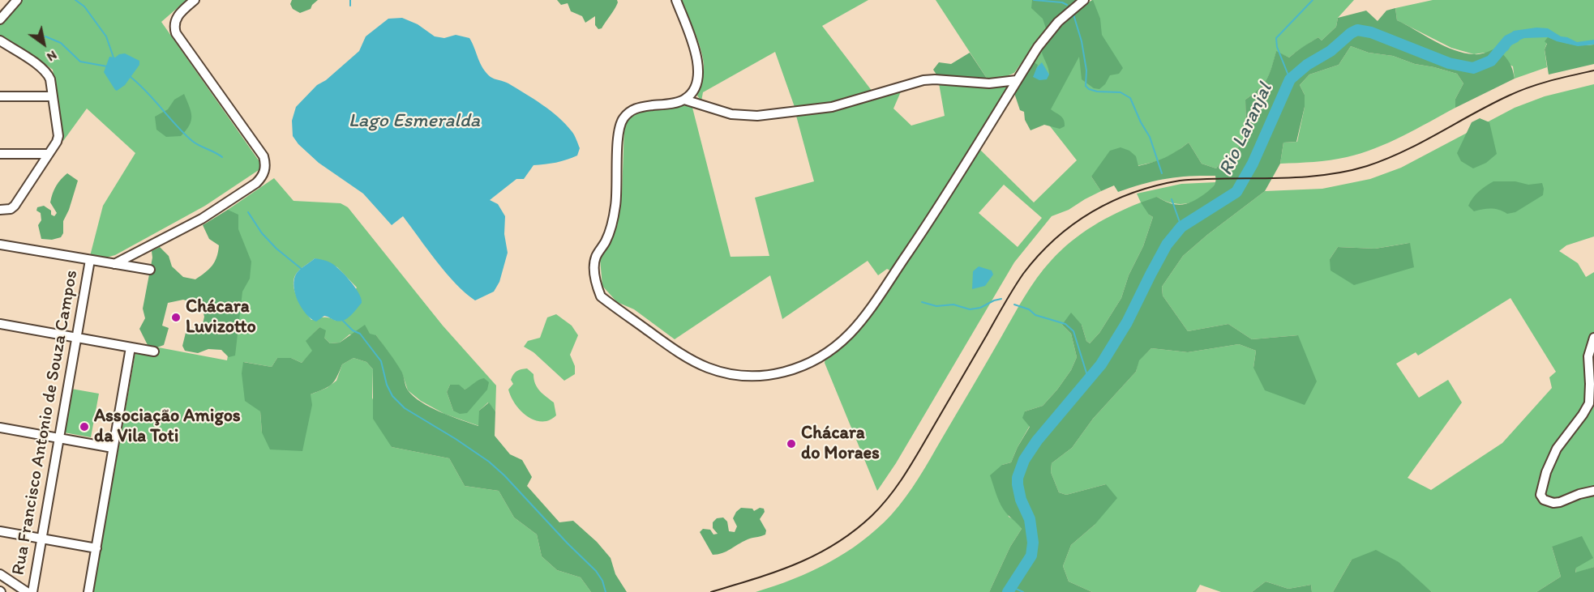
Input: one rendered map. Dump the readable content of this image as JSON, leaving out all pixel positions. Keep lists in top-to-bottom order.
{
  "streets": {
    "street": ["Rua Francisco Antonio de Souza Campos"]
  },
  "water": ["Lago Esmeralda", "Rio Laranjal"],
  "places": ["Chácara Luvizotto", "Associação Amigos da Vila Toti", "Chácara do Moraes"],
  "north": "bottom right"
}
